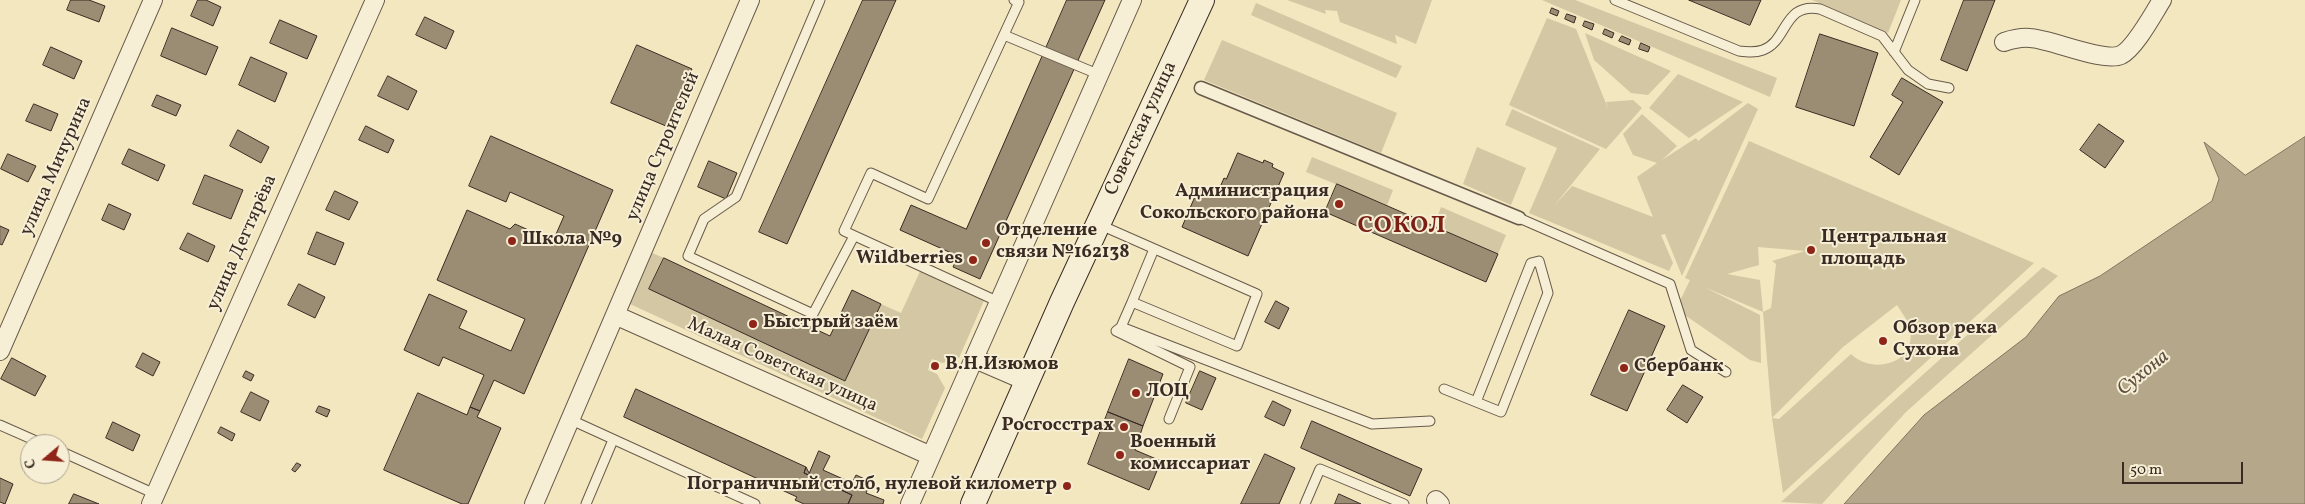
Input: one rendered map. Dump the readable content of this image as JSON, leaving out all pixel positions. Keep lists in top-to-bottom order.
{
  "streets": {
    "main road": ["Советская улица"],
    "street": [
      "улица Строителей",
      "улица Мичурина",
      "улица Дегтярёва",
      "Малая Советская улица"
    ]
  },
  "crossings": [
    ["улица Строителей", "Малая Советская улица"]
  ],
  "districts": ["СОКОЛ"],
  "water": ["Сухона"],
  "places": [
    "Администрация Сокольского района",
    "Школа №9",
    "Отделение связи №162138",
    "Центральная площадь",
    "Wildberries",
    "Быстрый заём",
    "Обзор река Сухона",
    "В.Н.Изюмов",
    "Сбербанк",
    "ЛОЦ",
    "Росгосстрах",
    "Военный комиссариат",
    "Пограничный столб, нулевой километр"
  ],
  "scale_bar": "50 m",
  "north": "left"
}
